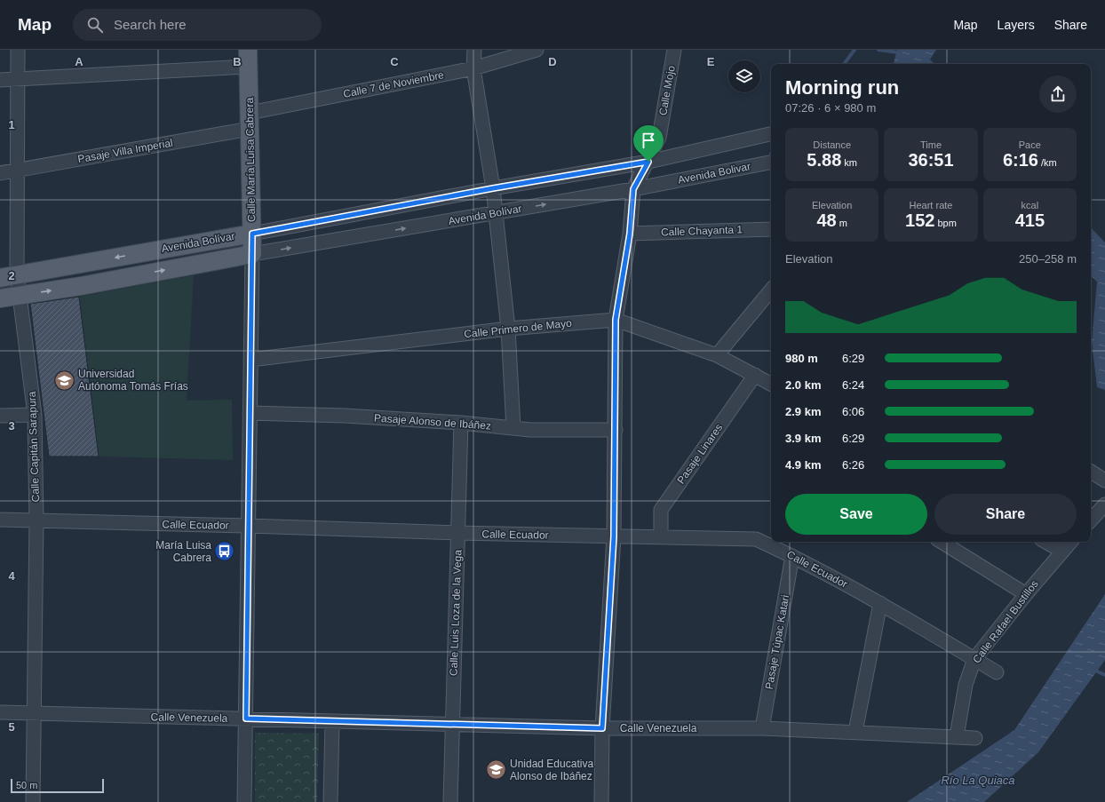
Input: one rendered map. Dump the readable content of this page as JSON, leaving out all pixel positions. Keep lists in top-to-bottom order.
{
  "streets": {
    "main road": ["Calle María Luisa Cabrera", "Avenida Bolívar"],
    "street": [
      "Calle 7 de Noviembre",
      "Calle Mojo",
      "Pasaje Villa Imperial",
      "Avenida Bolivar",
      "Calle Chayanta 1",
      "Calle Primero de Mayo",
      "Pasaje Alonso de Ibáñez",
      "Calle Capitán Sarapura",
      "Pasaje Linares",
      "Calle Ecuador",
      "Calle Luis Loza de la Vega",
      "Calle Rafael Bustillos",
      "Pasaje Túpac Katari",
      "Calle Venezuela"
    ]
  },
  "crossings": [
    ["Calle 7 de Noviembre", "Pasaje Villa Imperial"],
    ["Calle 7 de Noviembre", "Calle María Luisa Cabrera"],
    ["Calle Mojo", "Avenida Bolivar"],
    ["Calle Mojo", "Avenida Bolívar"],
    ["Pasaje Villa Imperial", "Calle María Luisa Cabrera"],
    ["Pasaje Villa Imperial", "Calle Capitán Sarapura"],
    ["Calle María Luisa Cabrera", "Avenida Bolívar"],
    ["Calle María Luisa Cabrera", "Calle Primero de Mayo"],
    ["Calle María Luisa Cabrera", "Pasaje Alonso de Ibáñez"],
    ["Calle María Luisa Cabrera", "Calle Ecuador"],
    ["Calle María Luisa Cabrera", "Calle Venezuela"],
    ["Avenida Bolivar", "Avenida Bolívar"],
    ["Avenida Bolívar", "Calle Capitán Sarapura"],
    ["Calle Primero de Mayo", "Pasaje Linares"],
    ["Pasaje Alonso de Ibáñez", "Calle Luis Loza de la Vega"],
    ["Calle Capitán Sarapura", "Calle Ecuador"],
    ["Calle Capitán Sarapura", "Calle Venezuela"],
    ["Pasaje Linares", "Calle Ecuador"],
    ["Calle Ecuador", "Calle Luis Loza de la Vega"],
    ["Calle Ecuador", "Calle Rafael Bustillos"],
    ["Calle Ecuador", "Pasaje Túpac Katari"],
    ["Calle Luis Loza de la Vega", "Calle Venezuela"],
    ["Calle Rafael Bustillos", "Calle Venezuela"],
    ["Pasaje Túpac Katari", "Calle Venezuela"]
  ],
  "water": ["Río La Quiaca"],
  "places": {
    "school or university": ["Universidad Autónoma Tomás Frías", "Unidad Educativa Alonso de Ibáñez"],
    "bus stop": ["María Luisa Cabrera"]
  },
  "scale_bar": "50 m",
  "page": {
    "header": "Map",
    "search": "Search here",
    "nav": ["Map", "Layers", "Share"],
    "heading": ["Morning run", "07:26 · 6 × 980 m"],
    "stats": [
      ["Distance", "5.88 km"],
      ["Time", "36:51"],
      ["Pace", "6:16 /km"],
      ["Elevation", "48 m"],
      ["Heart rate", "152 bpm"],
      ["kcal", "415"]
    ],
    "chart": ["Elevation", "250–258 m"],
    "list": [
      {
        "name": "980 m",
        "note": "6:29"
      },
      {
        "name": "2.0 km",
        "note": "6:24"
      },
      {
        "name": "2.9 km",
        "note": "6:06"
      },
      {
        "name": "3.9 km",
        "note": "6:29"
      },
      {
        "name": "4.9 km",
        "note": "6:26"
      }
    ],
    "buttons": ["Save", "Share"],
    "scale": "50 m"
  },
  "grid": {
    "columns": [
      "A",
      "B",
      "C",
      "D",
      "E"
    ],
    "rows": [
      "1",
      "2",
      "3",
      "4",
      "5"
    ]
  }
}
